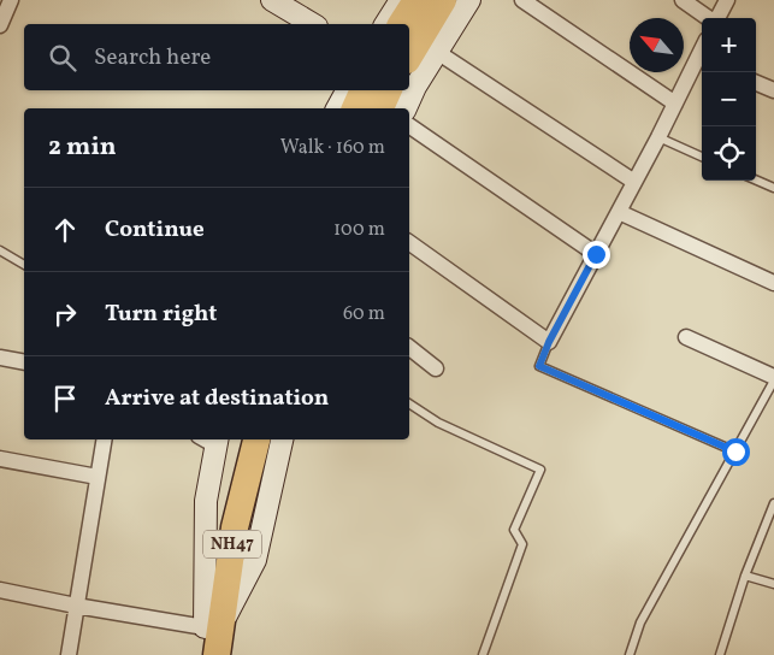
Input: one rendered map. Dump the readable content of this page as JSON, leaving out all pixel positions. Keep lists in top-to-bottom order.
{
  "streets": {
    "highway": ["NH47"]
  },
  "north": "top left",
  "page": {
    "map_buttons": ["+", "−"],
    "search": "Search here",
    "heading": ["2 min", "Walk · 160 m"],
    "list": [
      ["Continue", "100 m"],
      ["Turn right", "60 m"],
      "Arrive at destination"
    ]
  }
}
